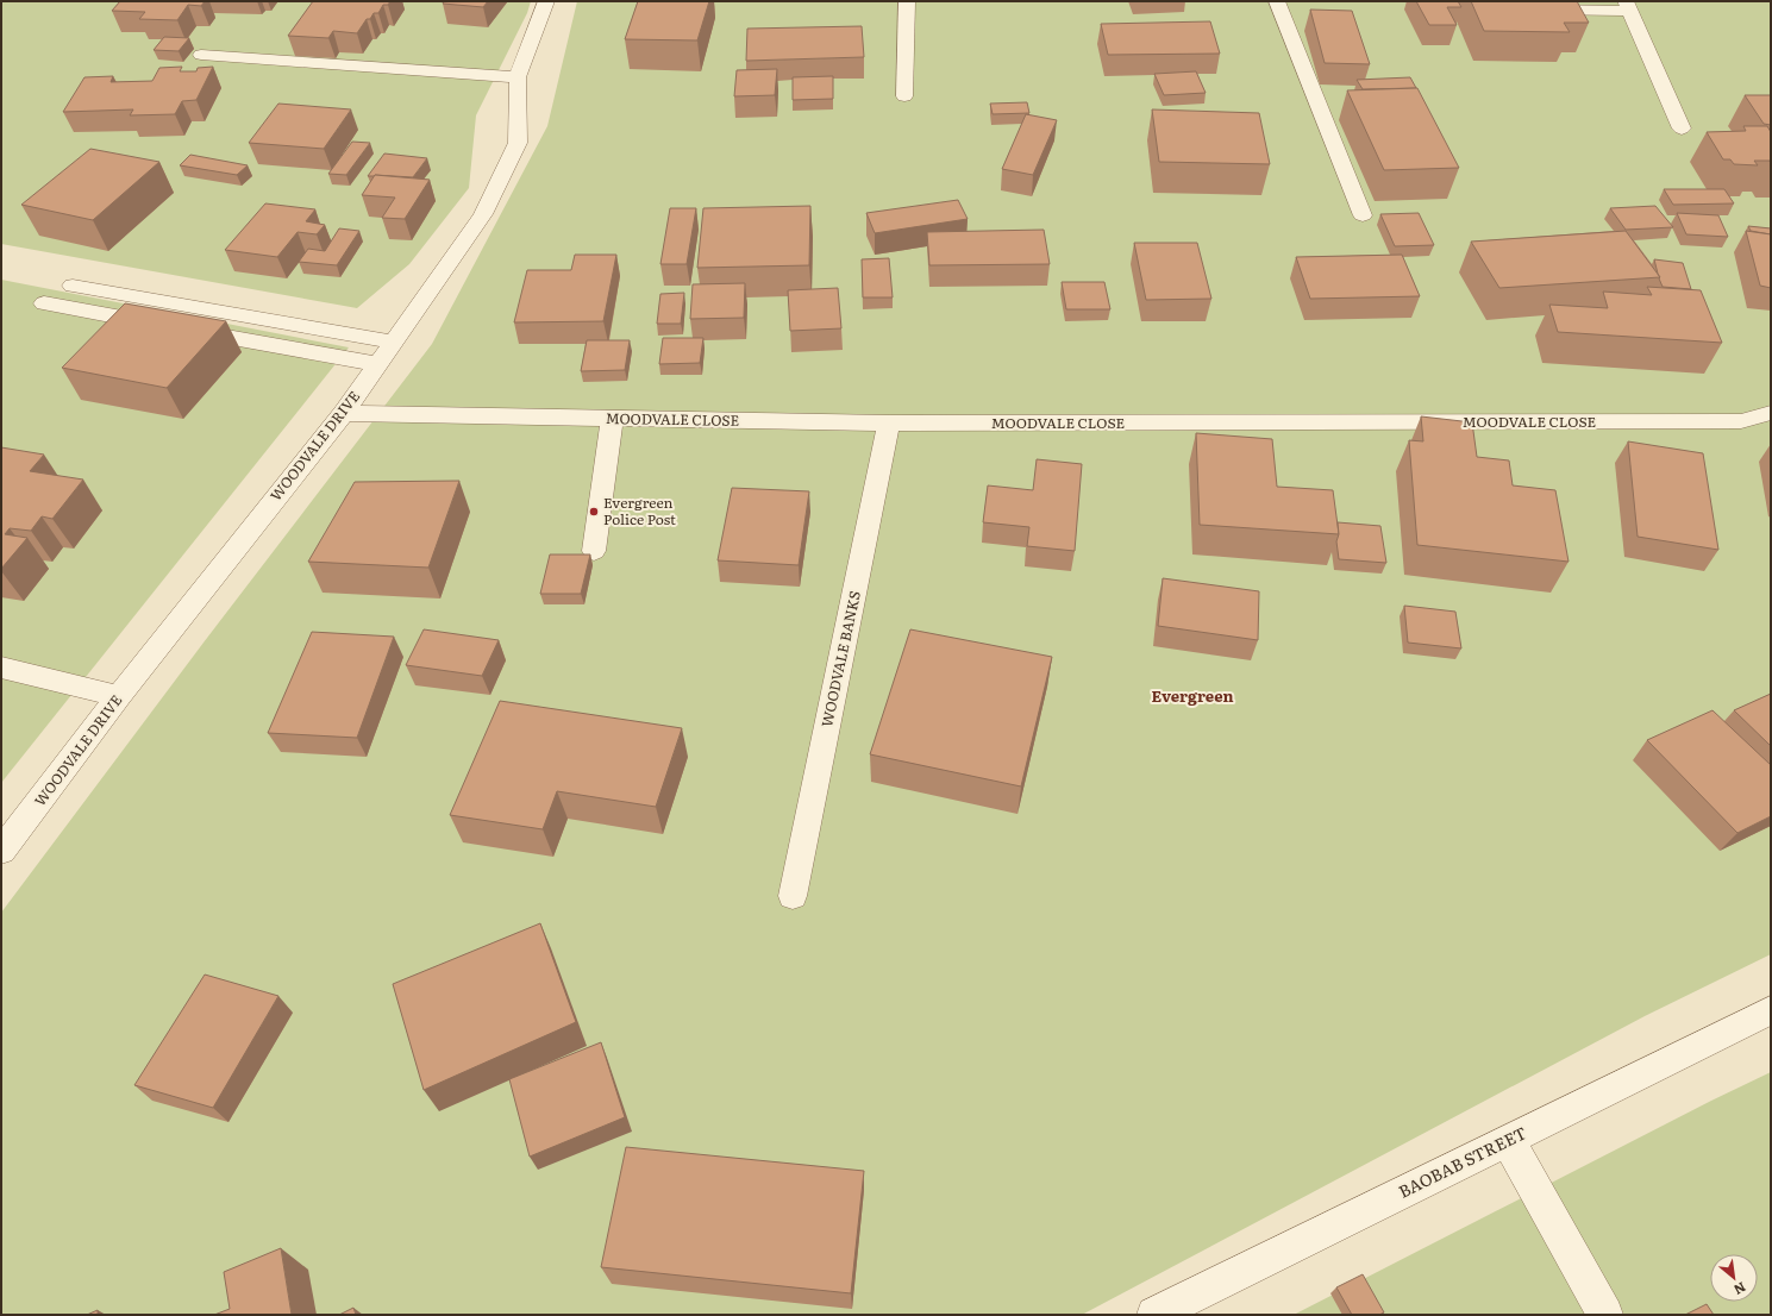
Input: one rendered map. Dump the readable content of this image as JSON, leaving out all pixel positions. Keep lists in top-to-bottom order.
{
  "streets": {
    "street": [
      "MOODVALE CLOSE",
      "WOODVALE DRIVE",
      "WOODVALE BANKS",
      "BAOBAB STREET"
    ]
  },
  "crossings": [
    ["MOODVALE CLOSE", "WOODVALE DRIVE"],
    ["MOODVALE CLOSE", "WOODVALE BANKS"]
  ],
  "districts": ["Evergreen"],
  "places": ["Evergreen Police Post"],
  "north": "bottom right"
}
